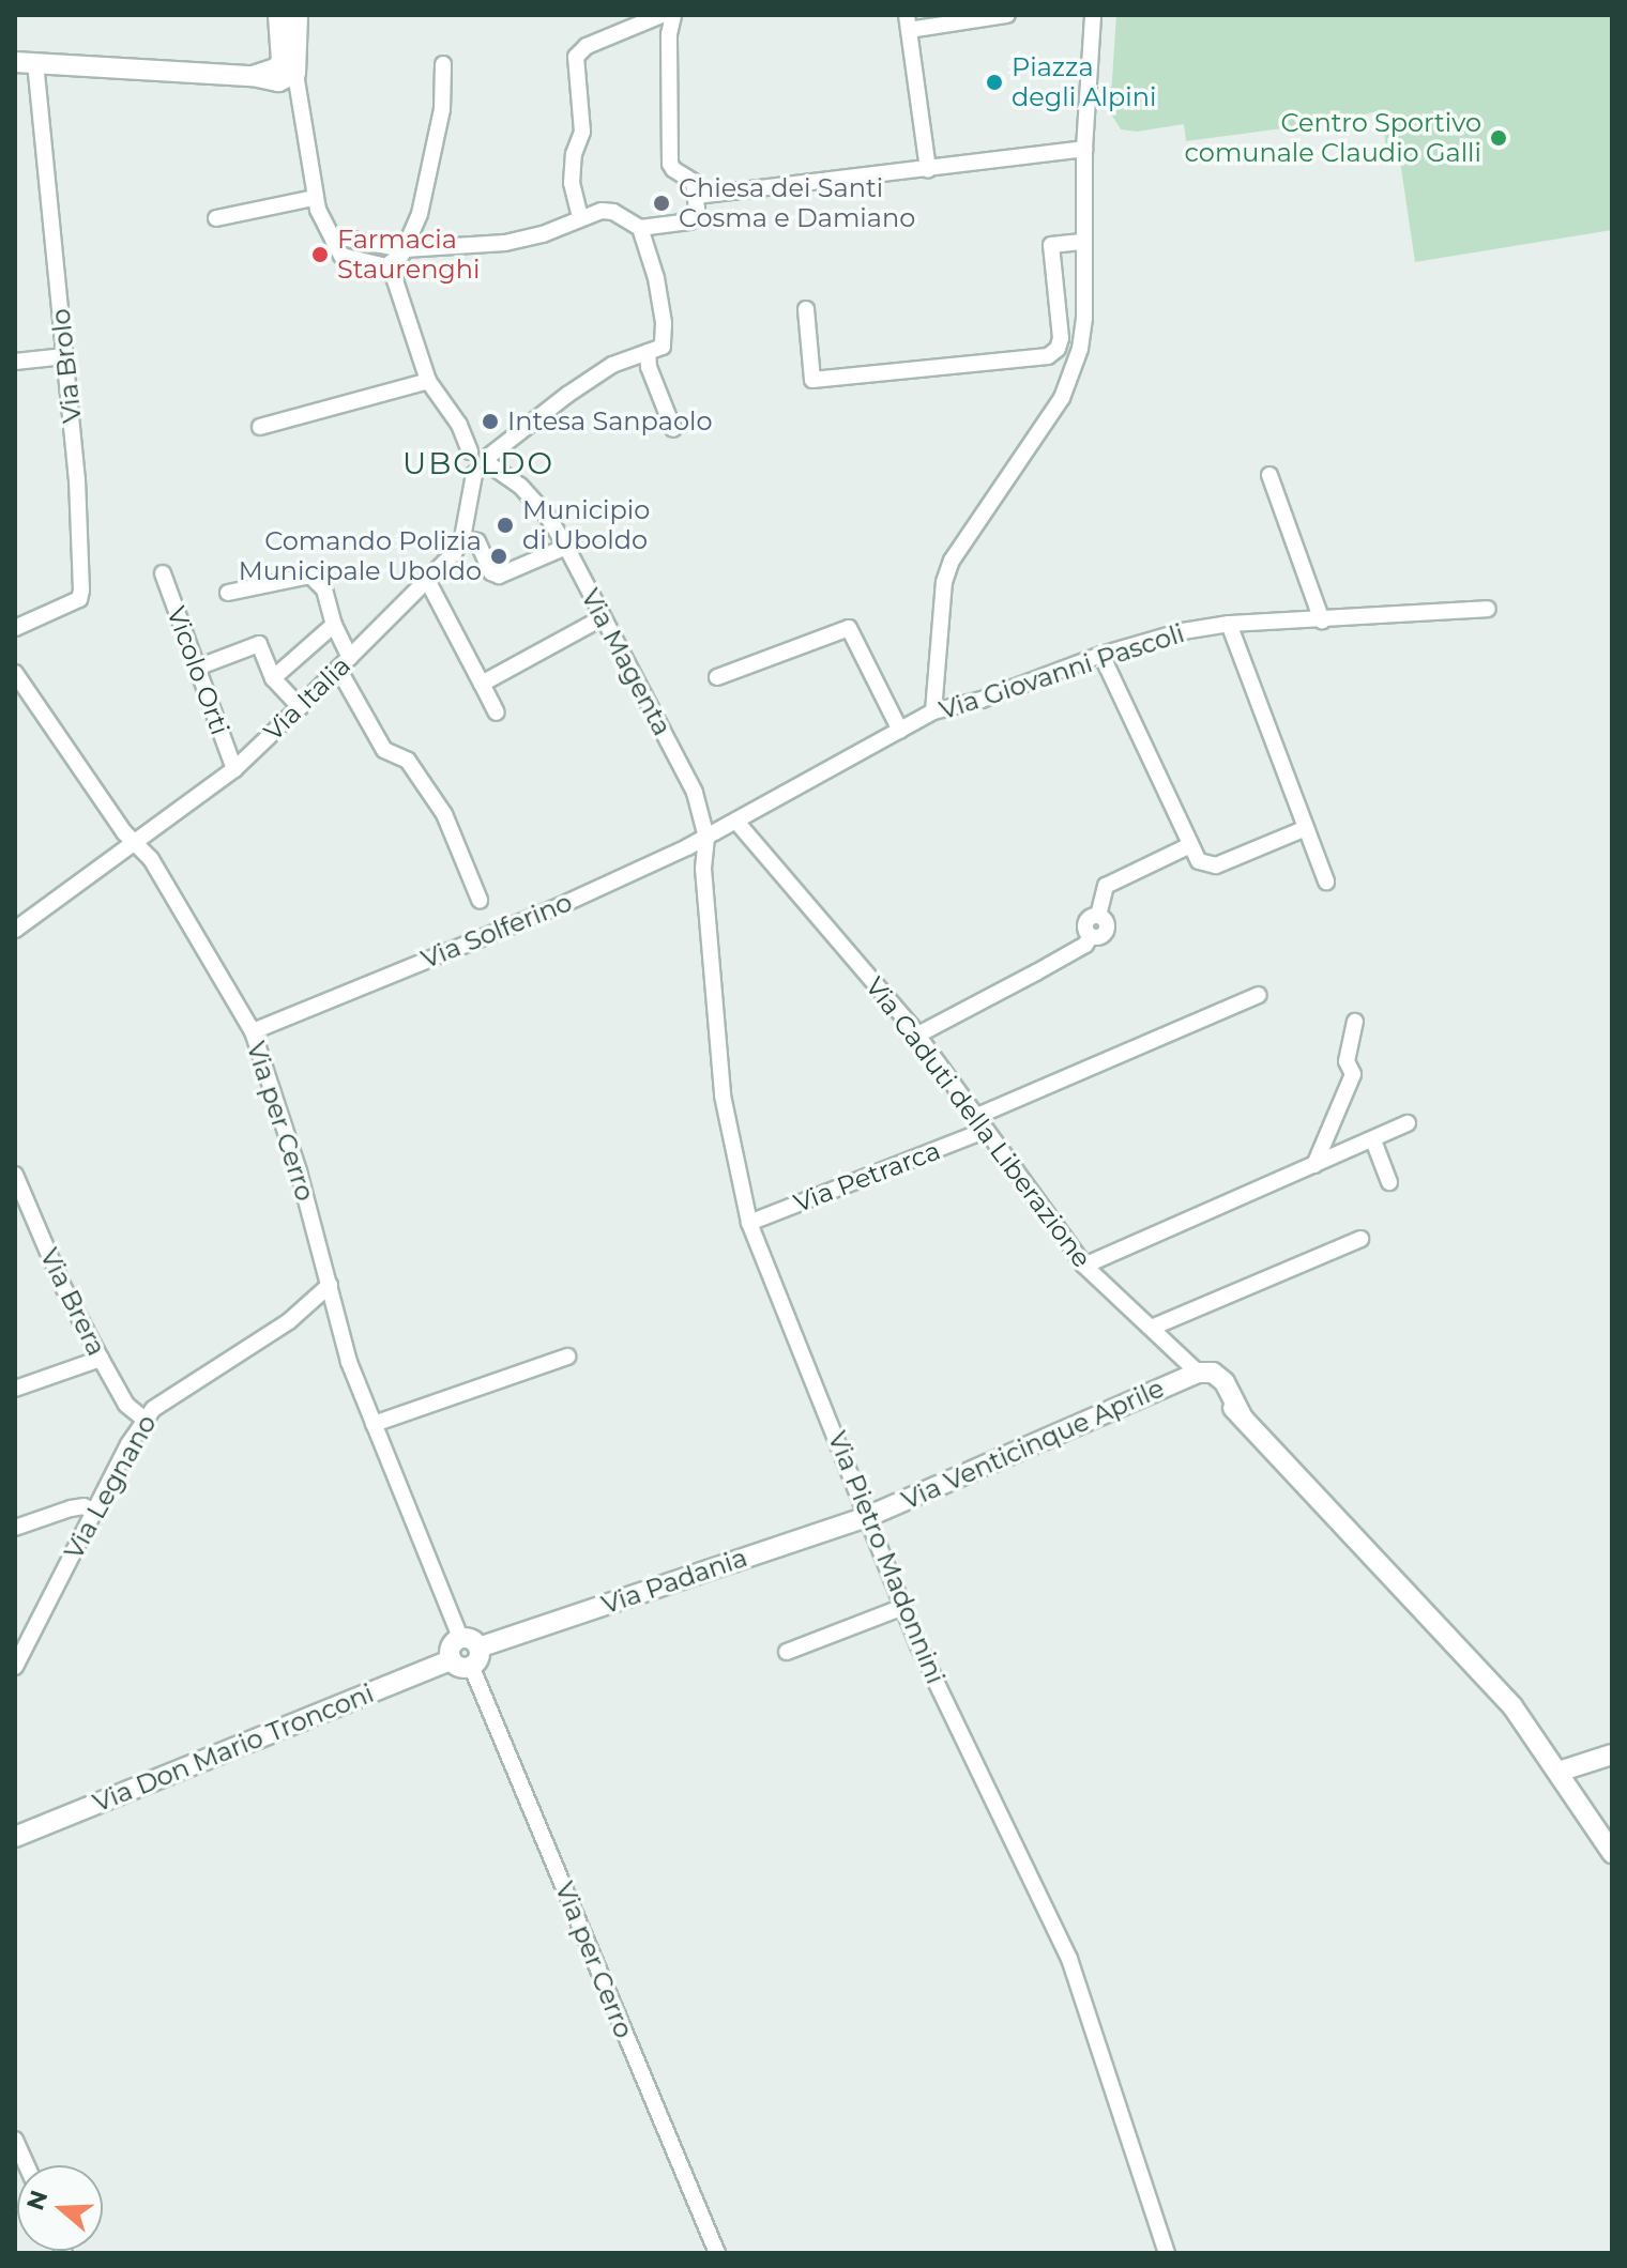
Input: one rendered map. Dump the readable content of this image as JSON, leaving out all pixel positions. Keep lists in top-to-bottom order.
{
  "streets": {
    "street": [
      "Via Brolo",
      "Via Magenta",
      "Vicolo Orti",
      "Via Giovanni Pascoli",
      "Via Italia",
      "Via Solferino",
      "Via per Cerro",
      "Via Caduti della Liberazione",
      "Via Petrarca",
      "Via Brera",
      "Via Venticinque Aprile",
      "Via Legnano",
      "Via Pietro Madonnini",
      "Via Padania",
      "Via Don Mario Tronconi"
    ]
  },
  "crossings": [
    ["Via Magenta", "Via Solferino"],
    ["Via Magenta", "Via Pietro Madonnini"],
    ["Vicolo Orti", "Via Italia"],
    ["Via Giovanni Pascoli", "Via Solferino"],
    ["Via Giovanni Pascoli", "Via Caduti della Liberazione"],
    ["Via Italia", "Via per Cerro"],
    ["Via Solferino", "Via per Cerro"],
    ["Via Solferino", "Via Caduti della Liberazione"],
    ["Via Solferino", "Via Pietro Madonnini"],
    ["Via per Cerro", "Via Legnano"],
    ["Via per Cerro", "Via Padania"],
    ["Via per Cerro", "Via Don Mario Tronconi"],
    ["Via Caduti della Liberazione", "Via Petrarca"],
    ["Via Caduti della Liberazione", "Via Venticinque Aprile"],
    ["Via Petrarca", "Via Pietro Madonnini"],
    ["Via Brera", "Via Legnano"],
    ["Via Venticinque Aprile", "Via Pietro Madonnini"],
    ["Via Venticinque Aprile", "Via Padania"],
    ["Via Pietro Madonnini", "Via Padania"],
    ["Via Padania", "Via Don Mario Tronconi"]
  ],
  "districts": ["UBOLDO"],
  "places": [
    "Piazza degli Alpini",
    "Centro Sportivo comunale Claudio Galli",
    "Chiesa dei Santi Cosma e Damiano",
    "Farmacia Staurenghi",
    "Intesa Sanpaolo",
    "Municipio di Uboldo",
    "Comando Polizia Municipale Uboldo"
  ],
  "north": "left"
}
